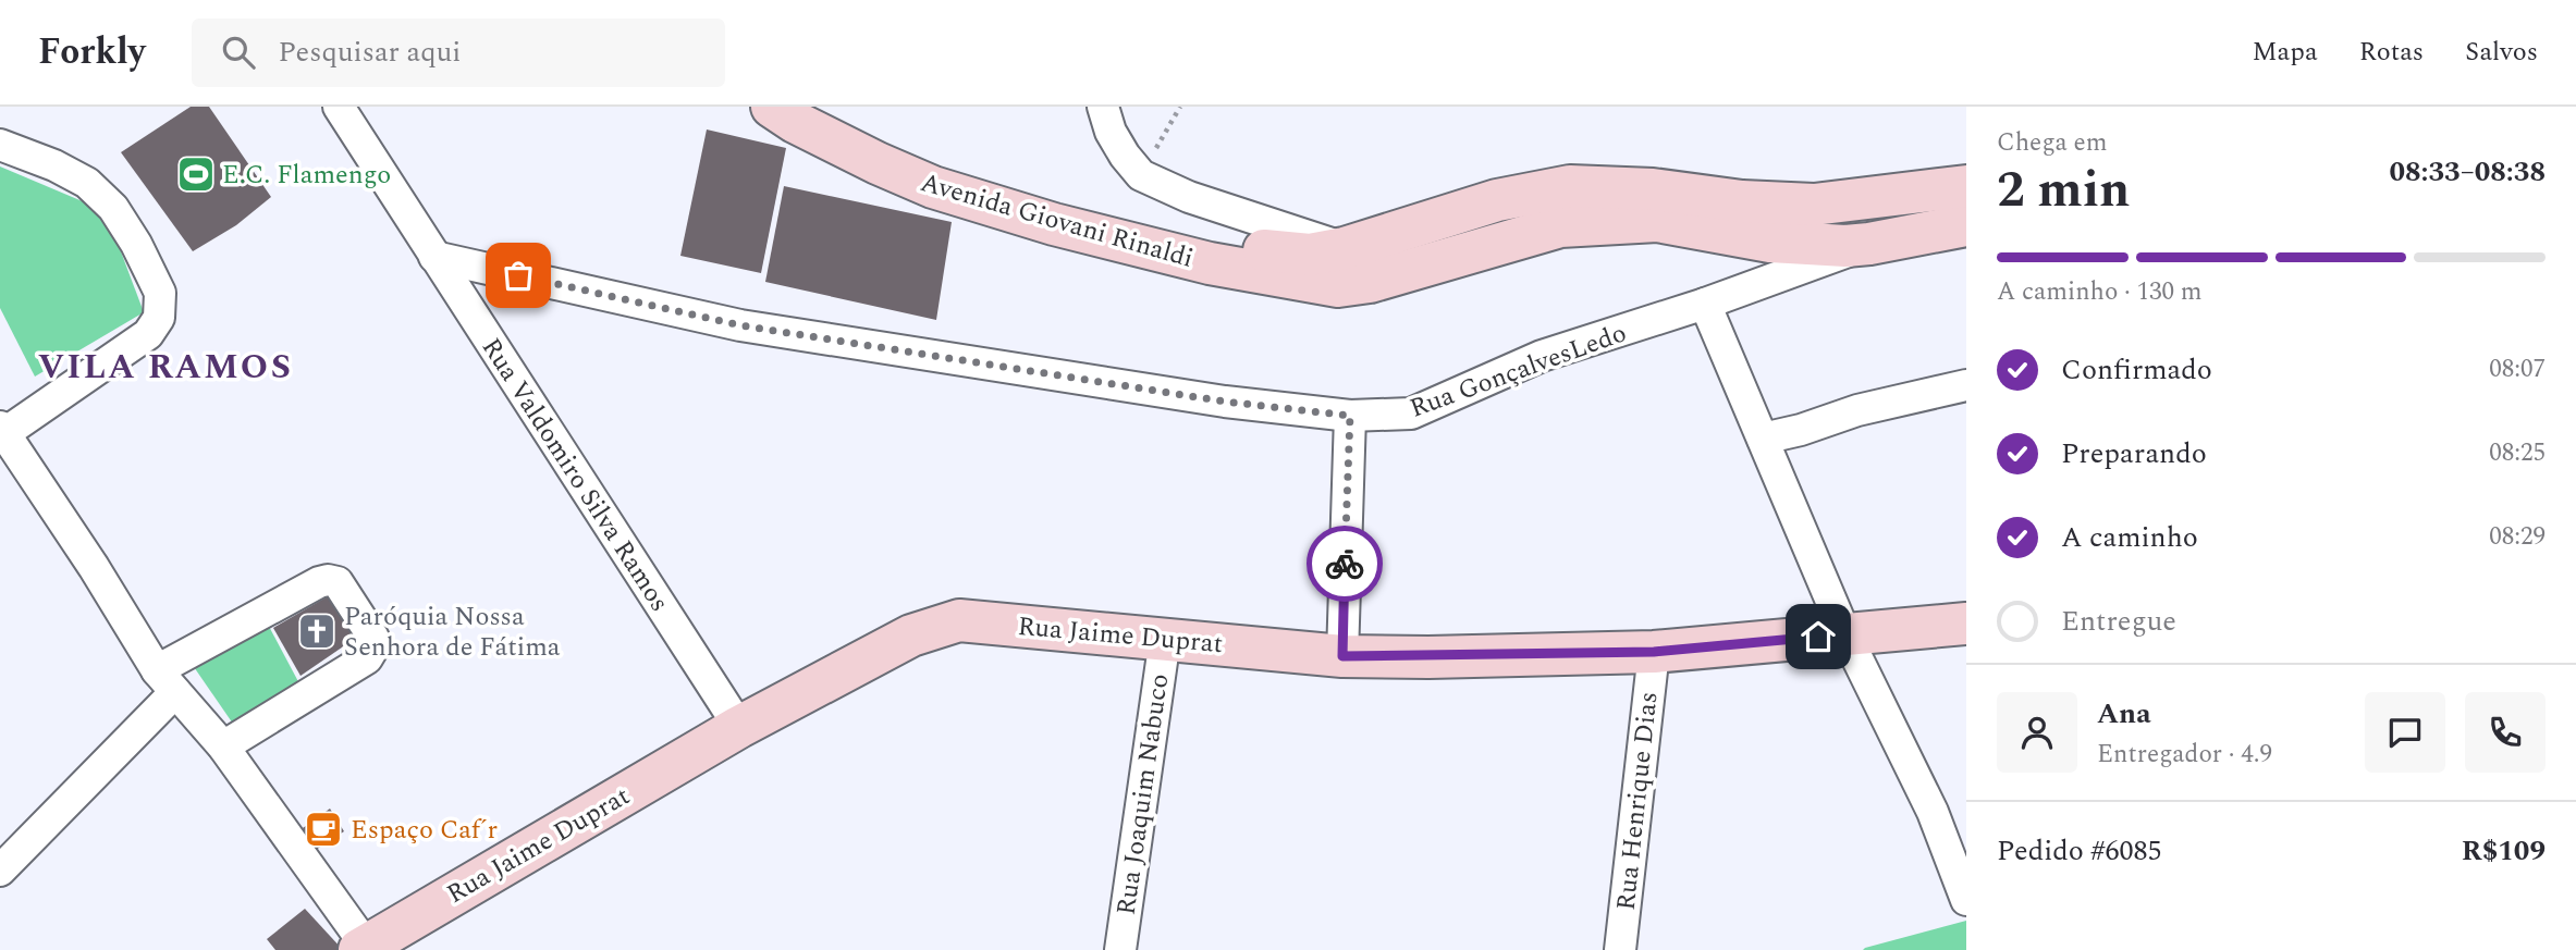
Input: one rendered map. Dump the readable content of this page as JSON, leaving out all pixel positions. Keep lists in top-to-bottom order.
{
  "streets": {
    "street": [
      "Avenida Giovani Rinaldi",
      "Rua GonçalvesLedo",
      "Rua Valdomiro Silva Ramos",
      "Rua Jaime Duprat",
      "Rua Joaquim Nabuco",
      "Rua Henrique Dias"
    ]
  },
  "crossings": [
    ["Avenida Giovani Rinaldi", "Rua GonçalvesLedo"],
    ["Rua GonçalvesLedo", "Rua Valdomiro Silva Ramos"],
    ["Rua Valdomiro Silva Ramos", "Rua Jaime Duprat"],
    ["Rua Jaime Duprat", "Rua Joaquim Nabuco"],
    ["Rua Jaime Duprat", "Rua Henrique Dias"]
  ],
  "districts": ["VILA RAMOS"],
  "places": {
    "sports": ["E.C. Flamengo"],
    "church": ["Paróquia Nossa Senhora de Fátima"],
    "cafe": ["Espaço Caf´r"]
  },
  "page": {
    "header": "Forkly",
    "search": "Pesquisar aqui",
    "nav": ["Mapa", "Rotas", "Salvos"],
    "heading": ["2 min", "Chega em", "08:33–08:38"],
    "panel": [
      "Ana",
      "Entregador · 4.9",
      "Pedido #6085",
      "R$109"
    ],
    "bar": "A caminho · 130 m",
    "list": [
      ["Confirmado", "08:07"],
      ["Preparando", "08:25"],
      ["A caminho", "08:29"],
      "Entregue"
    ]
  }
}
